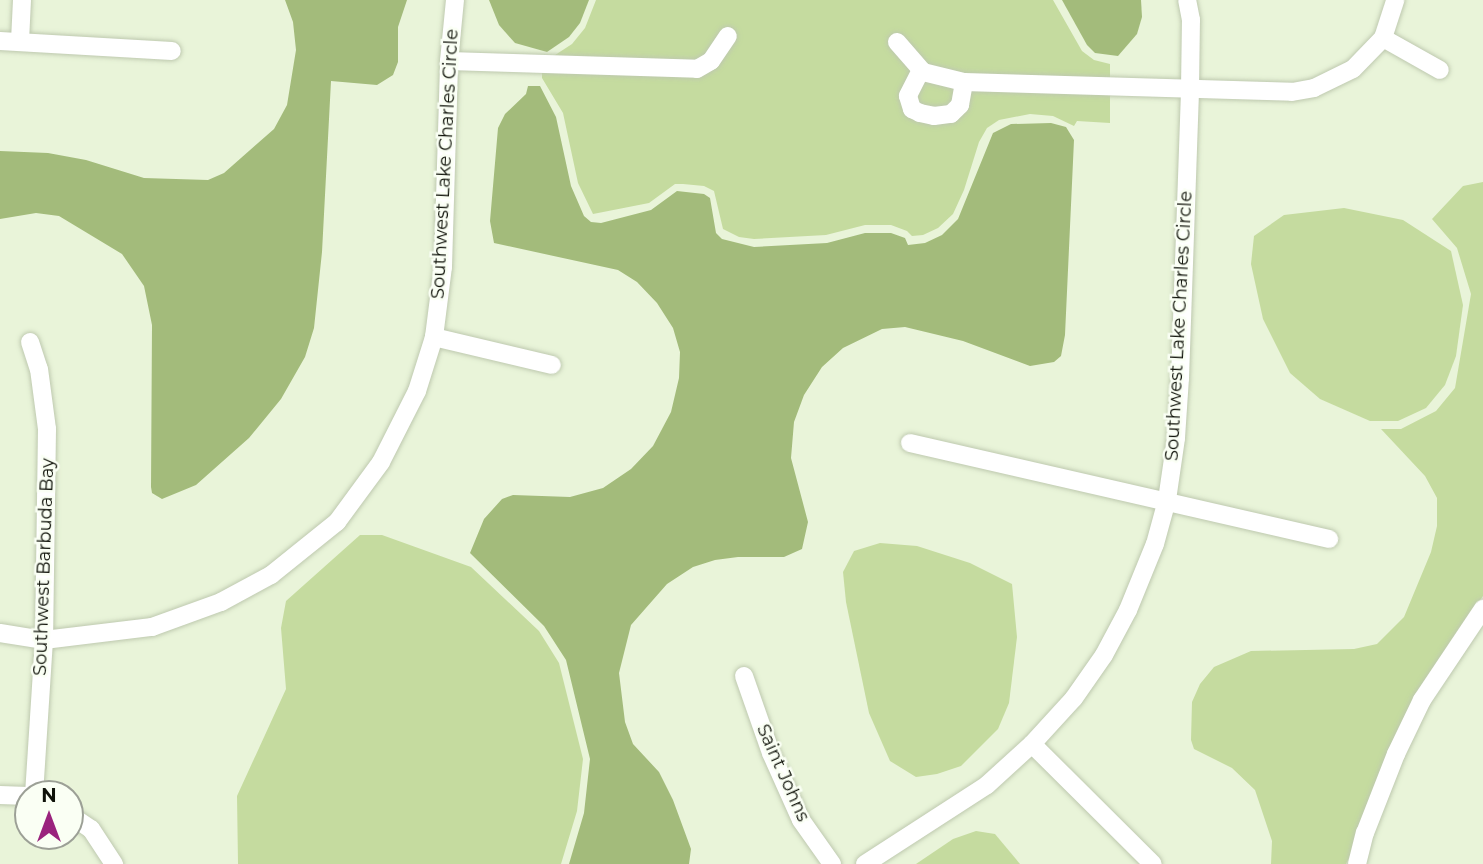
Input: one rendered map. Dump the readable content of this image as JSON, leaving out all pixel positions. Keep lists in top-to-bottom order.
{
  "streets": {
    "street": ["Southwest Lake Charles Circle", "Southwest Barbuda Bay", "Saint Johns"]
  },
  "crossings": [
    ["Southwest Lake Charles Circle", "Southwest Barbuda Bay"]
  ],
  "north": "top"
}
